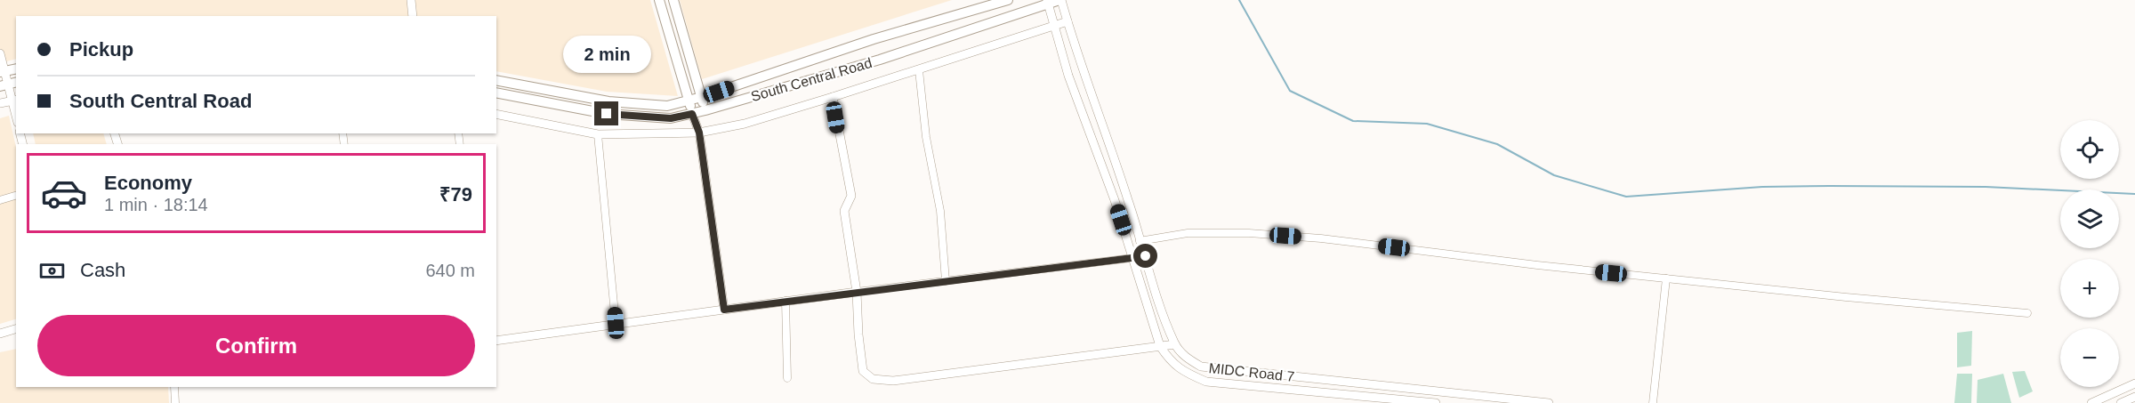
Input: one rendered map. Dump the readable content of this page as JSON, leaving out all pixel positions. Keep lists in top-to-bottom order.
{
  "streets": {
    "main road": ["South Central Road"],
    "street": ["MIDC Road 7"]
  },
  "crossings": [
    ["South Central Road", "MIDC Road 7"]
  ],
  "page": {
    "banner": ["Pickup", "South Central Road"],
    "bubble": "2 min",
    "map_buttons": ["+", "−"],
    "list": [
      {
        "name": "Economy",
        "note": "1 min · 18:14",
        "value": "₹79"
      }
    ],
    "pay": ["Cash", "640 m"],
    "buttons": "Confirm"
  }
}
